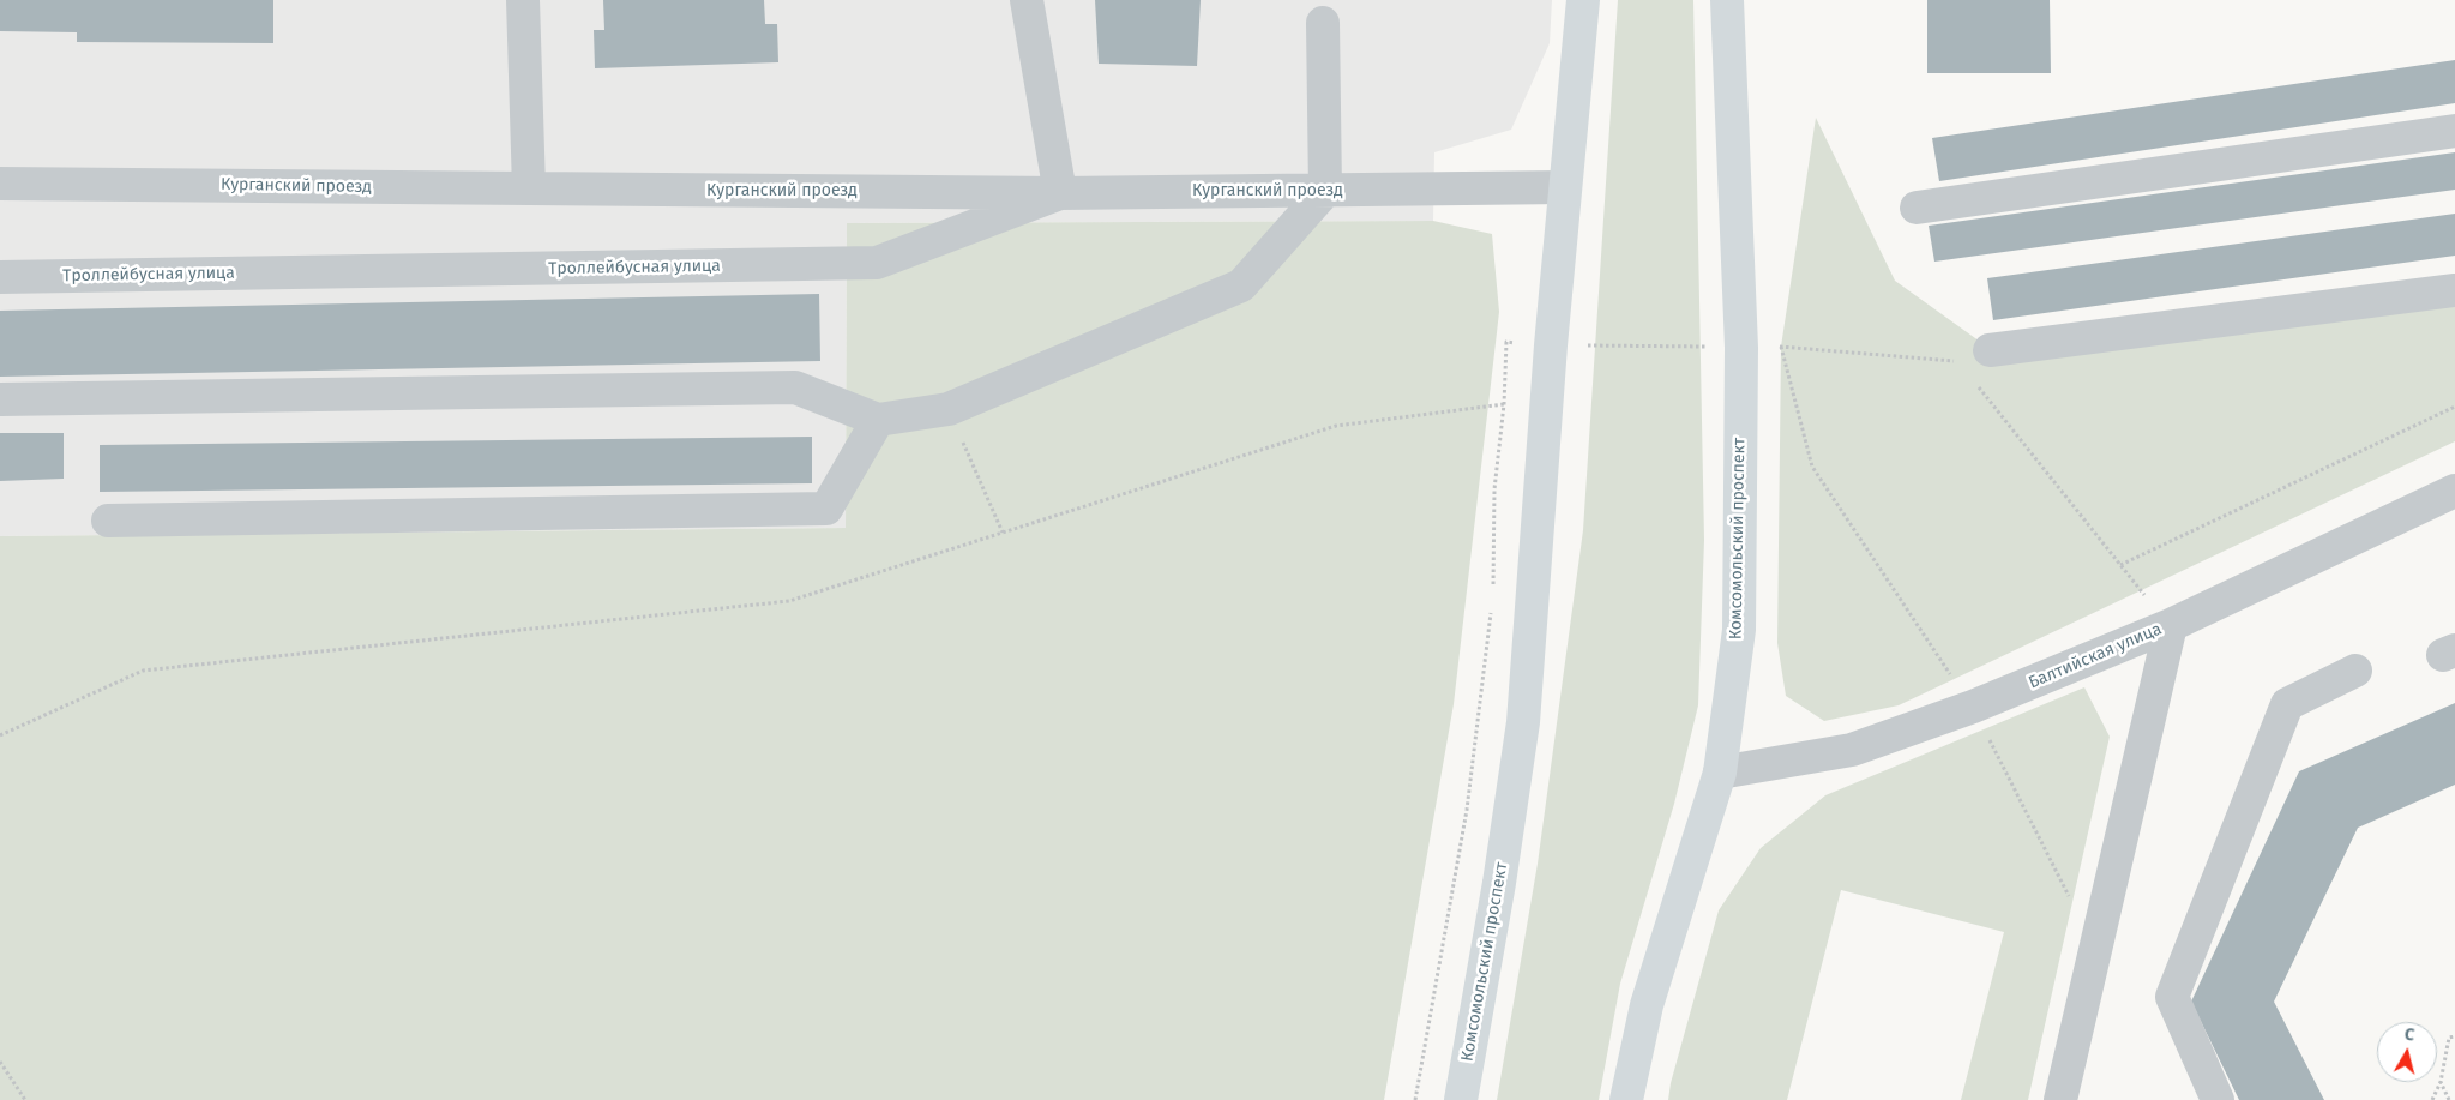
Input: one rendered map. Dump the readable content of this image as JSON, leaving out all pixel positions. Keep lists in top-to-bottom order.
{
  "streets": {
    "main road": ["Комсомольский проспект"],
    "street": ["Курганский проезд", "Троллейбусная улица", "Балтийская улица"]
  },
  "crossings": [
    ["Курганский проезд", "Троллейбусная улица"],
    ["Курганский проезд", "Комсомольский проспект"],
    ["Комсомольский проспект", "Балтийская улица"]
  ],
  "north": "top"
}
